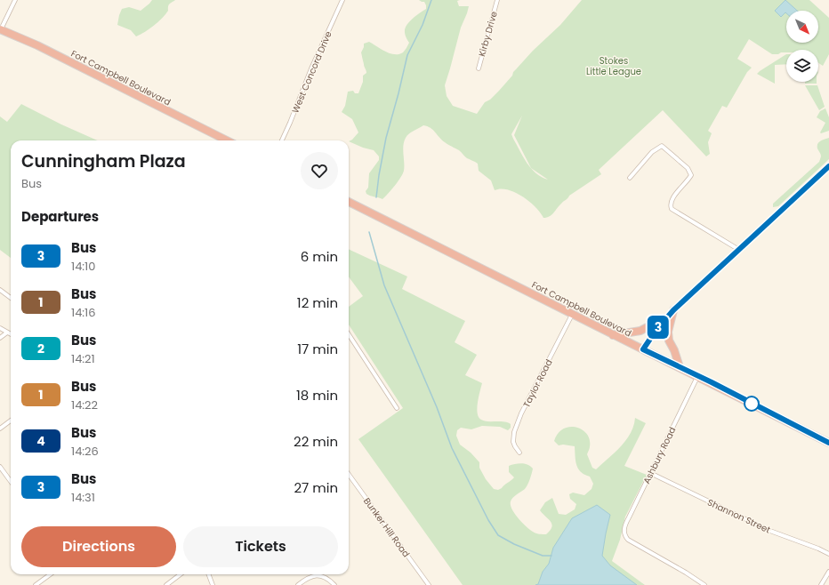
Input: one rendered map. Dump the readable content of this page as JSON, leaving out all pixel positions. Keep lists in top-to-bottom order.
{
  "streets": {
    "highway": ["Fort Campbell Boulevard"],
    "street": [
      "Kirby Drive",
      "West Concord Drive",
      "Taylor Road",
      "Ashbury Road",
      "Shannon Street",
      "Bunker Hill Road"
    ]
  },
  "crossings": [
    ["Fort Campbell Boulevard", "Taylor Road"],
    ["Fort Campbell Boulevard", "Ashbury Road"],
    ["Ashbury Road", "Shannon Street"]
  ],
  "parks": ["Stokes Little League"],
  "lines": ["bus line 3"],
  "north": "bottom right",
  "page": {
    "on_map": "3",
    "heading": [
      ["Cunningham Plaza", "Bus"],
      "Departures"
    ],
    "list": [
      {
        "mark": "3",
        "name": "Bus",
        "note": "14:10",
        "value": "6 min"
      },
      {
        "mark": "1",
        "name": "Bus",
        "note": "14:16",
        "value": "12 min"
      },
      {
        "mark": "2",
        "name": "Bus",
        "note": "14:21",
        "value": "17 min"
      },
      {
        "mark": "1",
        "name": "Bus",
        "note": "14:22",
        "value": "18 min"
      },
      {
        "mark": "4",
        "name": "Bus",
        "note": "14:26",
        "value": "22 min"
      },
      {
        "mark": "3",
        "name": "Bus",
        "note": "14:31",
        "value": "27 min"
      }
    ],
    "buttons": ["Directions", "Tickets"]
  }
}
